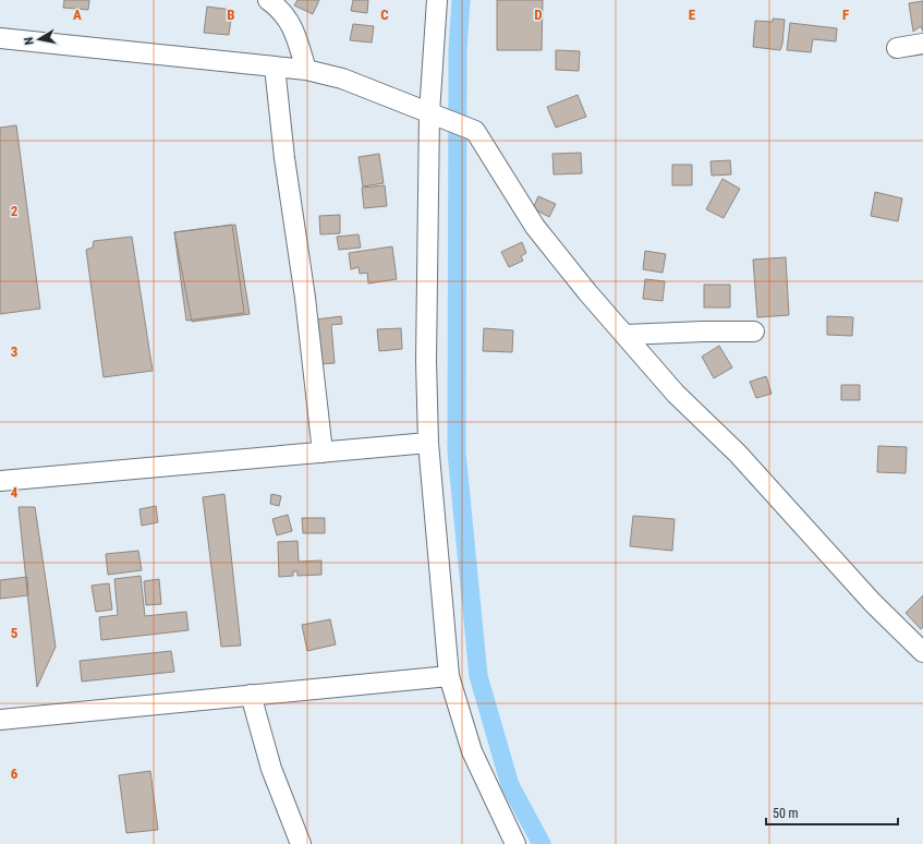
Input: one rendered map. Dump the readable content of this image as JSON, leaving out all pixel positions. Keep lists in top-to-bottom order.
{
  "scale_bar": "50 m",
  "north": "left",
  "grid": {
    "columns": [
      "A",
      "B",
      "C",
      "D",
      "E",
      "F"
    ],
    "rows": [
      "2",
      "3",
      "4",
      "5",
      "6"
    ]
  }
}
